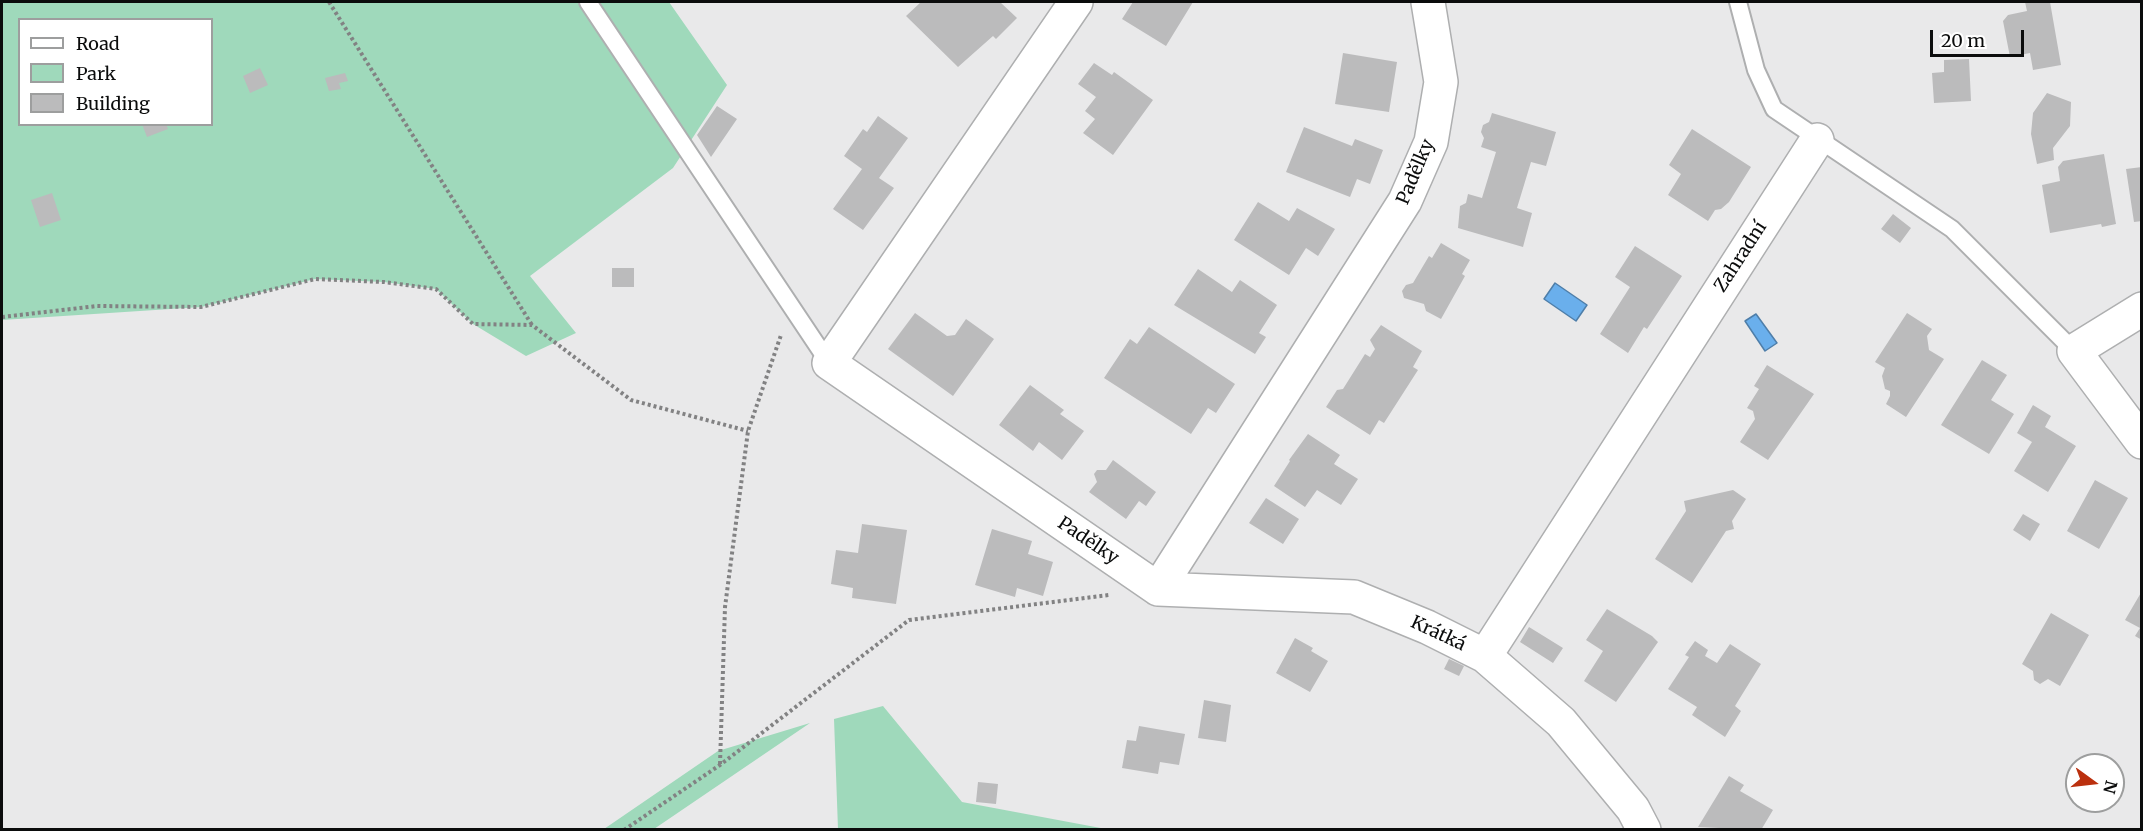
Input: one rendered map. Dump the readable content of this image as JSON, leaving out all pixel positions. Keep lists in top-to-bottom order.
{
  "streets": {
    "street": ["Padělky", "Zahradní", "Krátká"]
  },
  "crossings": [
    ["Padělky", "Krátká"],
    ["Zahradní", "Krátká"]
  ],
  "legend": ["Road", "Park", "Building"],
  "scale_bar": "20 m",
  "north": "right"
}
